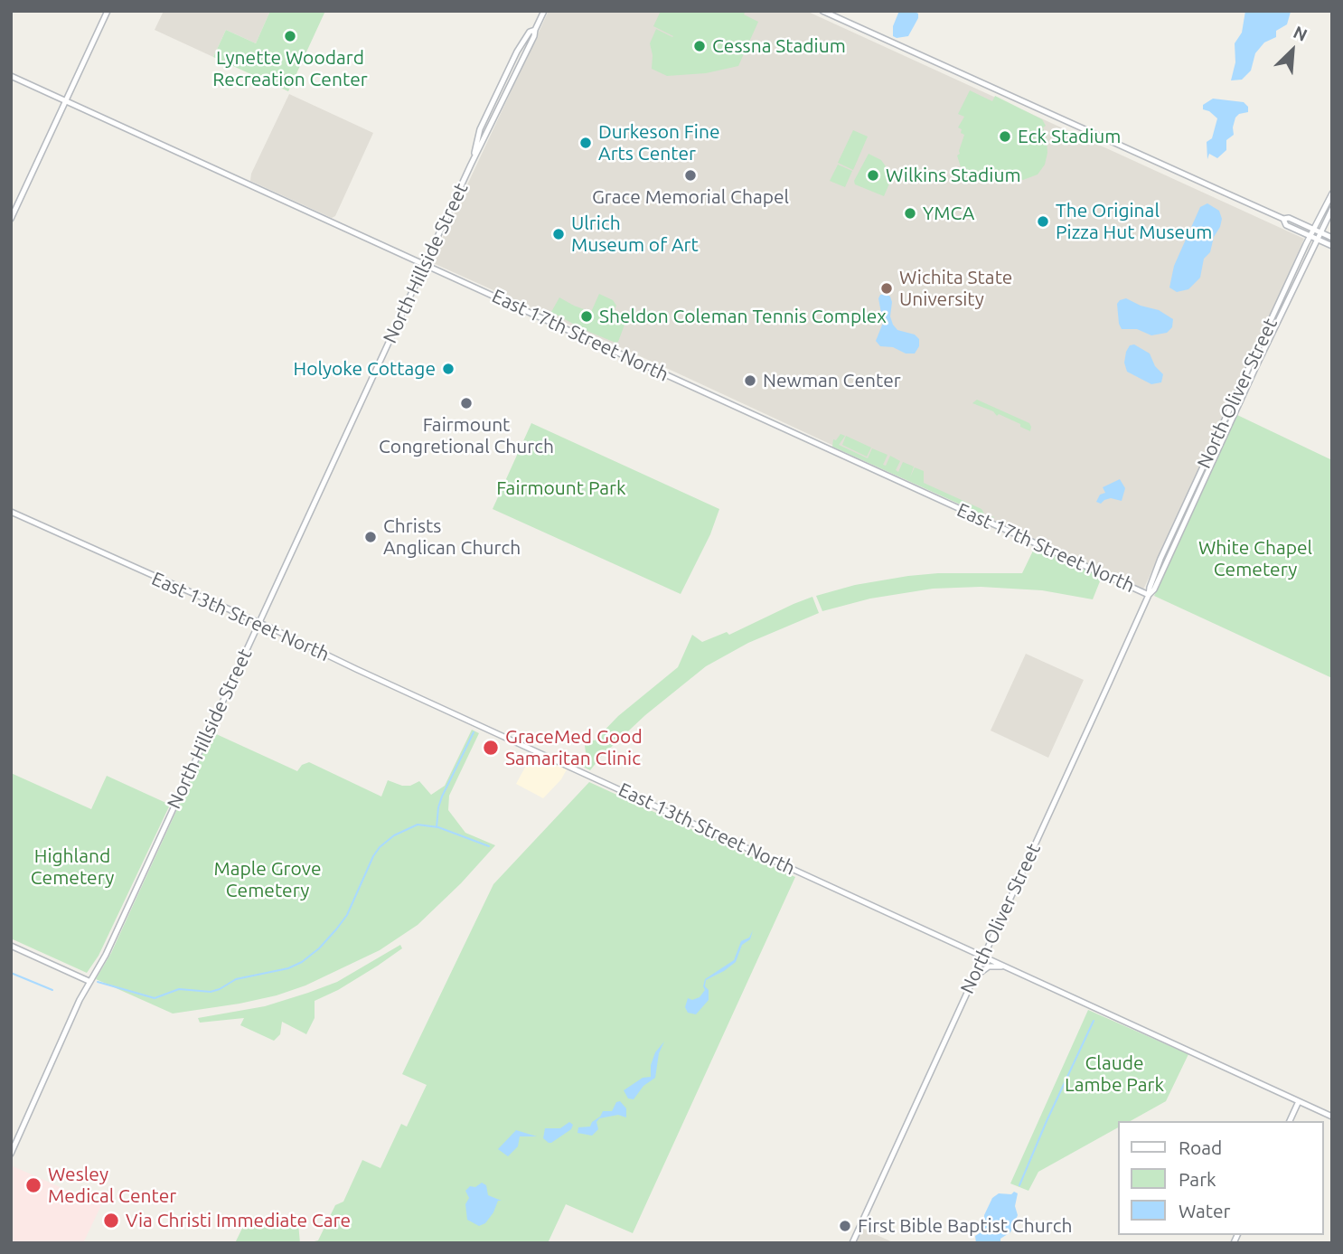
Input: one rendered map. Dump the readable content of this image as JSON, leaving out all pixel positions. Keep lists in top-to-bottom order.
{
  "streets": {
    "main road": [
      "North Hillside Street",
      "East 17th Street North",
      "North Oliver Street",
      "East 13th Street North"
    ]
  },
  "crossings": [
    ["North Hillside Street", "East 17th Street North"],
    ["North Hillside Street", "East 13th Street North"],
    ["East 17th Street North", "North Oliver Street"],
    ["North Oliver Street", "East 13th Street North"]
  ],
  "parks": [
    "Fairmount Park",
    "White Chapel Cemetery",
    "Highland Cemetery",
    "Maple Grove Cemetery",
    "Claude Lambe Park"
  ],
  "places": [
    "Lynette Woodard Recreation Center",
    "Cessna Stadium",
    "Eck Stadium",
    "Durkeson Fine Arts Center",
    "Grace Memorial Chapel",
    "Wilkins Stadium",
    "YMCA",
    "The Original Pizza Hut Museum",
    "Ulrich Museum of Art",
    "Wichita State University",
    "Sheldon Coleman Tennis Complex",
    "Holyoke Cottage",
    "Newman Center",
    "Fairmount Congretional Church",
    "Christs Anglican Church",
    "GraceMed Good Samaritan Clinic",
    "Wesley Medical Center",
    "Via Christi Immediate Care",
    "First Bible Baptist Church"
  ],
  "legend": ["Road", "Park", "Water"],
  "north": "top right"
}
